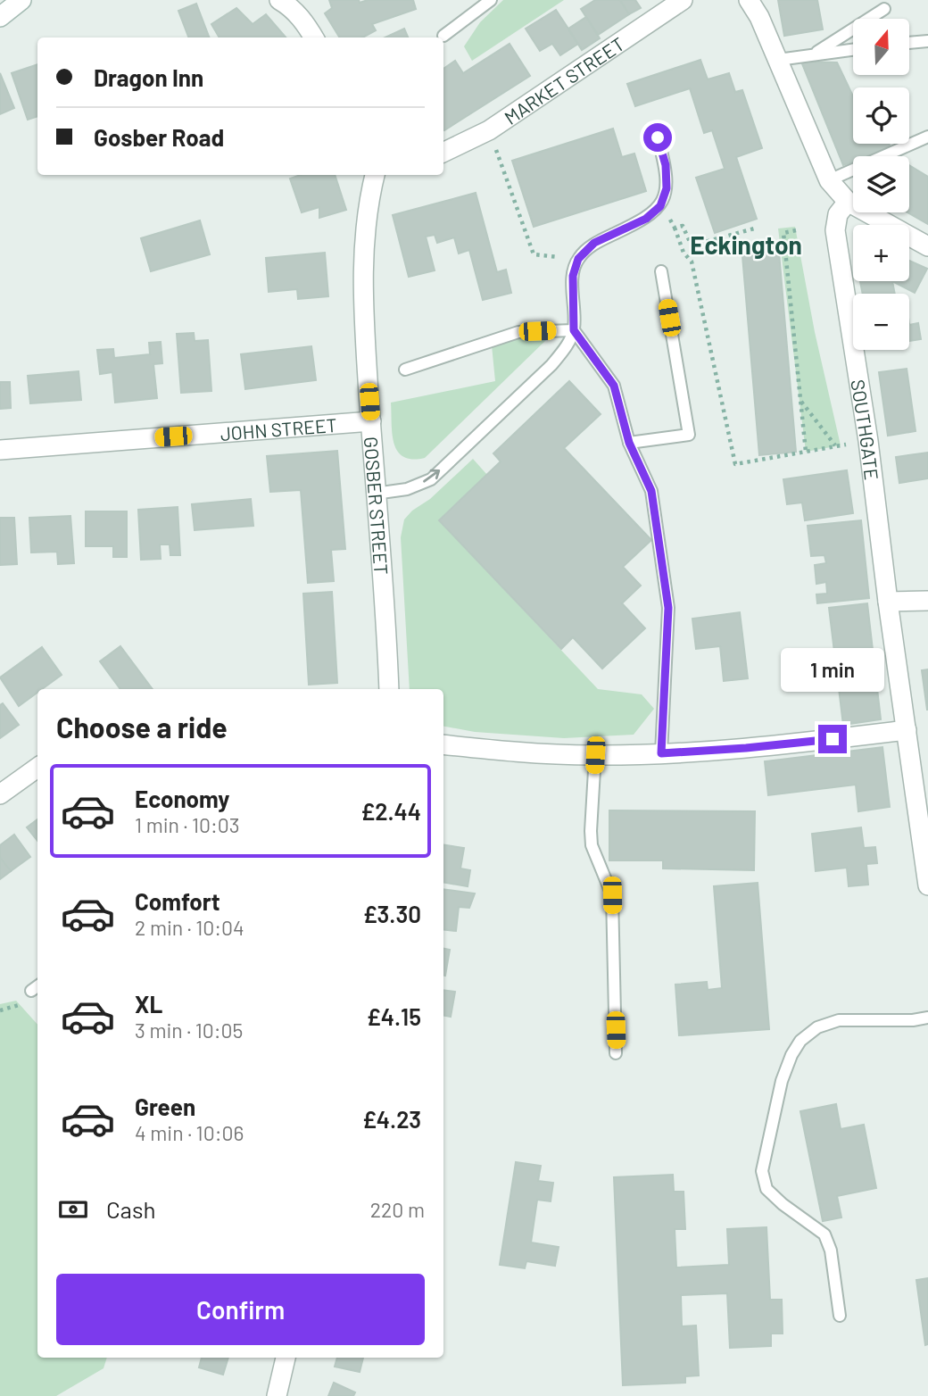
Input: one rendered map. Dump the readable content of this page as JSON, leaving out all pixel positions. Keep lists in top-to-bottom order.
{
  "streets": {
    "street": [
      "MARKET STREET",
      "JOHN STREET",
      "SOUTHGATE",
      "GOSBER STREET"
    ]
  },
  "crossings": [
    ["JOHN STREET", "GOSBER STREET"]
  ],
  "districts": ["Eckington"],
  "north": "top",
  "page": {
    "map_buttons": ["+", "−"],
    "banner": ["Dragon Inn", "Gosber Road"],
    "bubble": "1 min",
    "heading": "Choose a ride",
    "list": [
      {
        "name": "Economy",
        "note": "1 min · 10:03",
        "value": "£2.44"
      },
      {
        "name": "Comfort",
        "note": "2 min · 10:04",
        "value": "£3.30"
      },
      {
        "name": "XL",
        "note": "3 min · 10:05",
        "value": "£4.15"
      },
      {
        "name": "Green",
        "note": "4 min · 10:06",
        "value": "£4.23"
      }
    ],
    "pay": ["Cash", "220 m"],
    "buttons": "Confirm"
  }
}
